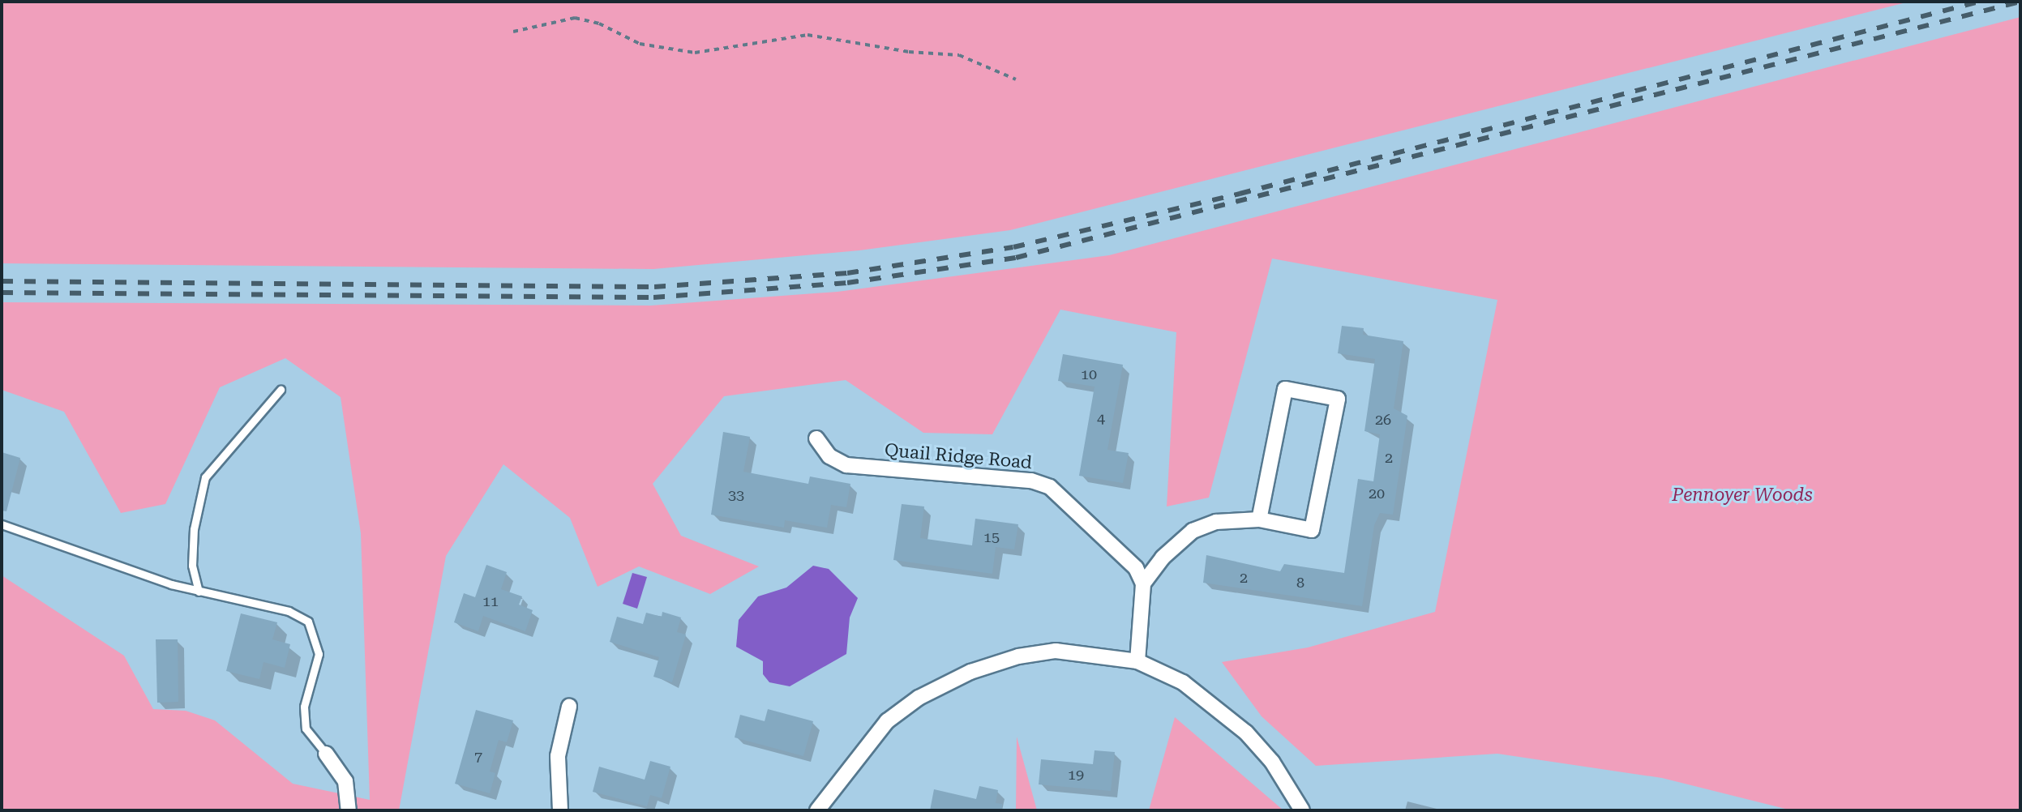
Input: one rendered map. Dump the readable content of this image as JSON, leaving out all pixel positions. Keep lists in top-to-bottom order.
{
  "streets": {
    "street": ["Quail Ridge Road"]
  },
  "parks": ["Pennoyer Woods"],
  "house_numbers": [
    "10",
    "4",
    "26",
    "2",
    "20",
    "33",
    "15",
    "2",
    "8",
    "11",
    "7",
    "19"
  ]
}
